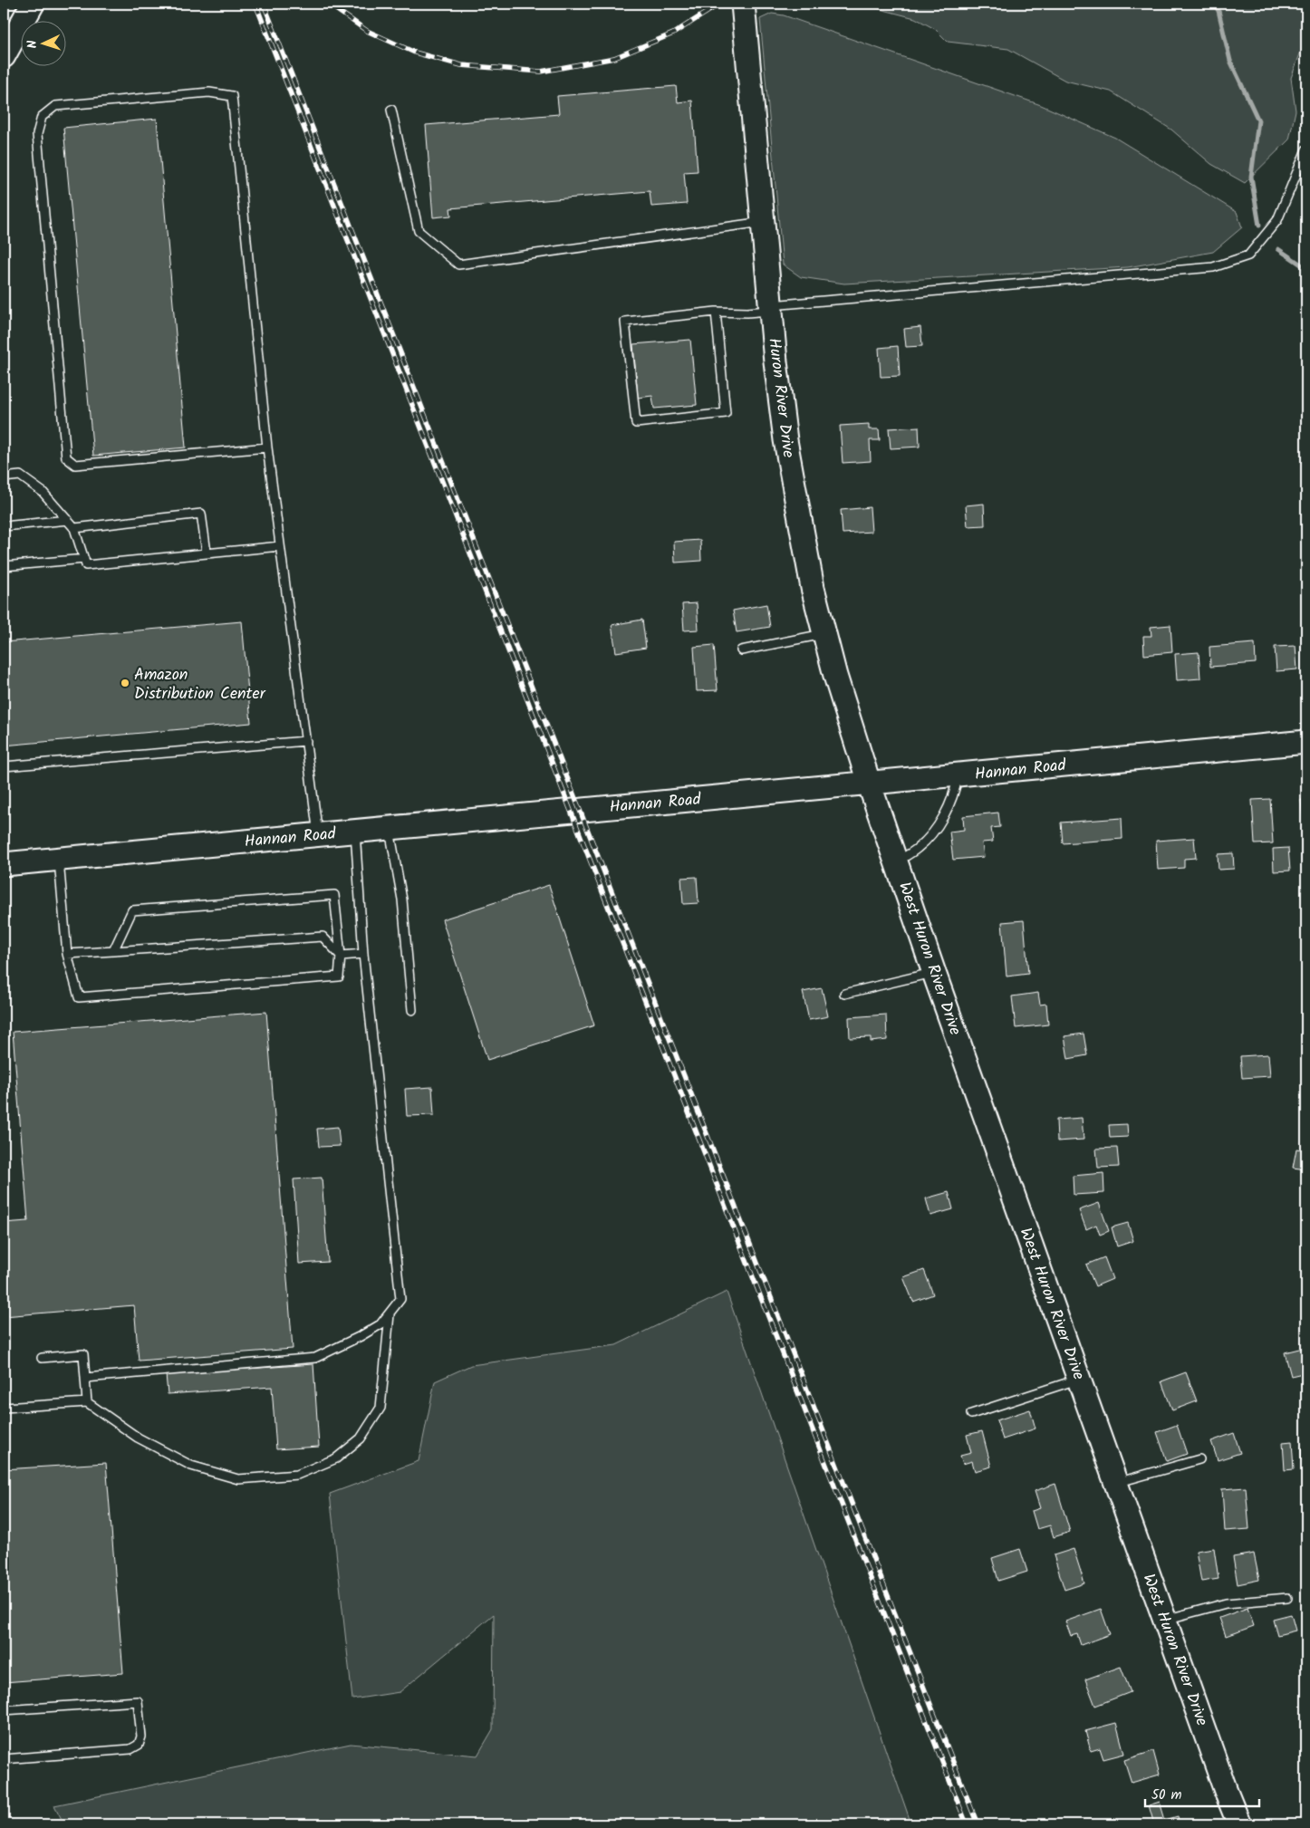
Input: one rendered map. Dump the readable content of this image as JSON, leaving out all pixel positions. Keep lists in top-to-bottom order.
{
  "streets": {
    "main road": ["Huron River Drive", "Hannan Road", "West Huron River Drive"]
  },
  "crossings": [
    ["Huron River Drive", "Hannan Road"],
    ["Huron River Drive", "West Huron River Drive"],
    ["Hannan Road", "West Huron River Drive"]
  ],
  "places": ["Amazon Distribution Center"],
  "scale_bar": "50 m",
  "north": "left"
}
